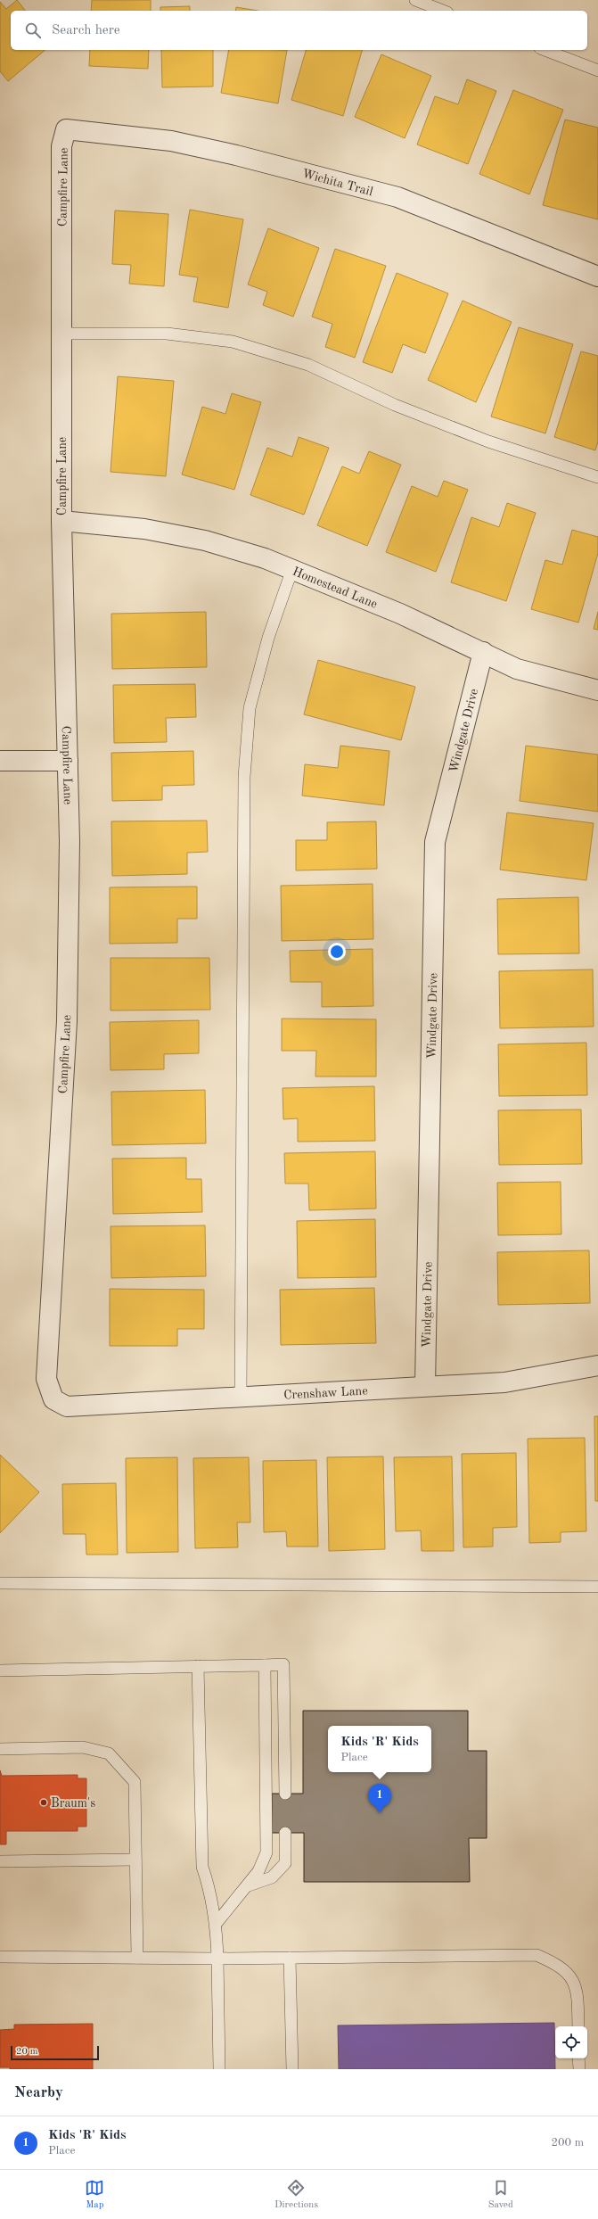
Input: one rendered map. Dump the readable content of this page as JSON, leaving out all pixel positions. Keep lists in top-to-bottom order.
{
  "streets": {
    "street": [
      "Wichita Trail",
      "Campfire Lane",
      "Homestead Lane",
      "Windgate Drive",
      "Crenshaw Lane"
    ]
  },
  "crossings": [
    ["Wichita Trail", "Campfire Lane"],
    ["Campfire Lane", "Homestead Lane"],
    ["Campfire Lane", "Crenshaw Lane"],
    ["Homestead Lane", "Windgate Drive"],
    ["Windgate Drive", "Crenshaw Lane"]
  ],
  "places": ["Braum's"],
  "scale_bar": "20 m",
  "page": {
    "search": "Search here",
    "popup": ["Kids 'R' Kids", "Place"],
    "pins": "1",
    "scale": "20 m",
    "heading": "Nearby",
    "list": [
      {
        "mark": "1",
        "name": "Kids 'R' Kids",
        "note": "Place",
        "value": "200 m"
      }
    ],
    "nav": ["Map", "Directions", "Saved"]
  }
}
